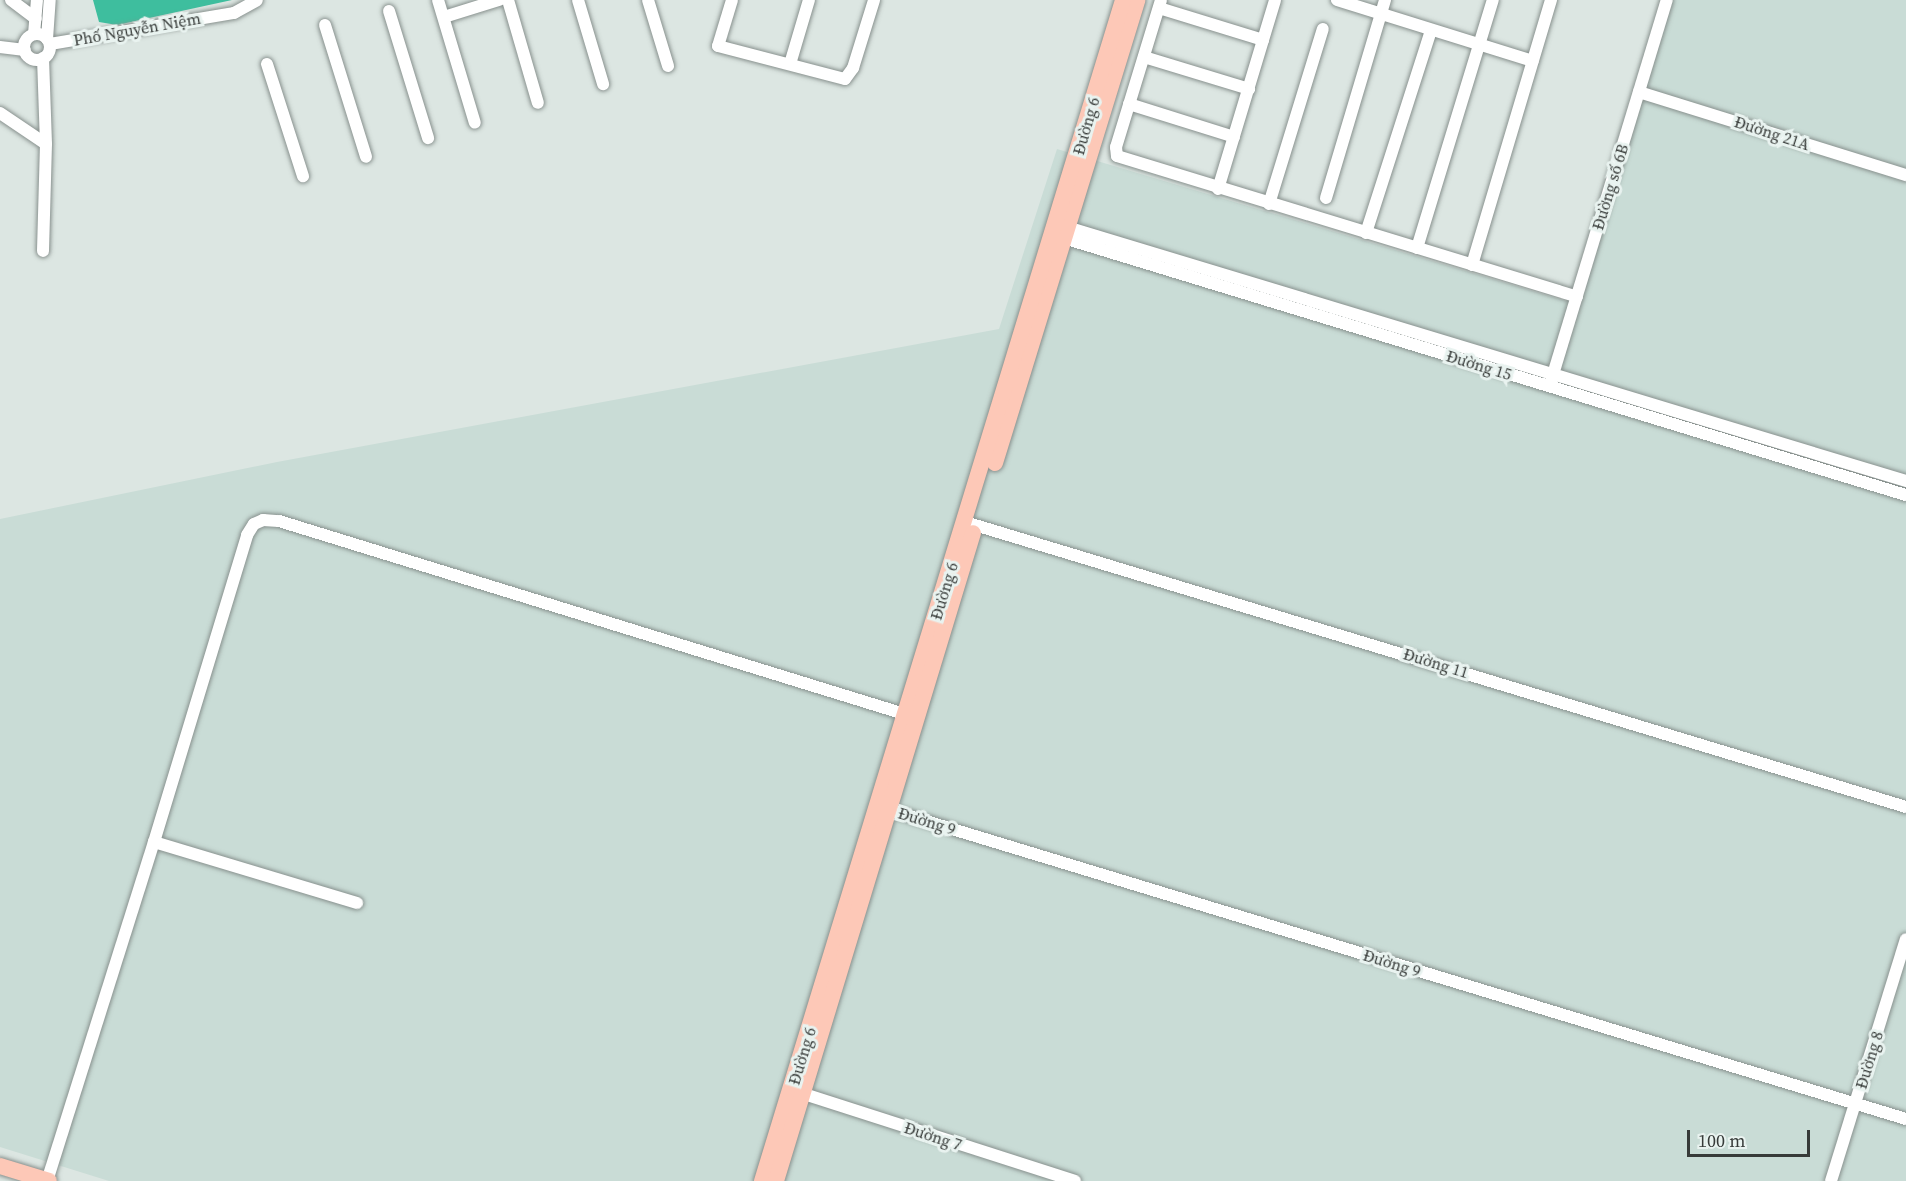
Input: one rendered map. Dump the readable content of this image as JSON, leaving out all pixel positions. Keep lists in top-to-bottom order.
{
  "streets": {
    "main road": ["Đường 6"],
    "street": [
      "Phố Nguyễn Niệm",
      "Đường 21A",
      "Đường số 6B",
      "Đường 15",
      "Đường 11",
      "Đường 9",
      "Đường 8",
      "Đường 7"
    ]
  },
  "crossings": [
    ["Đường 6", "Đường 15"],
    ["Đường 6", "Đường 11"],
    ["Đường 6", "Đường 9"],
    ["Đường 6", "Đường 7"],
    ["Đường 21A", "Đường số 6B"],
    ["Đường số 6B", "Đường 15"],
    ["Đường 9", "Đường 8"]
  ],
  "scale_bar": "100 m"
}
